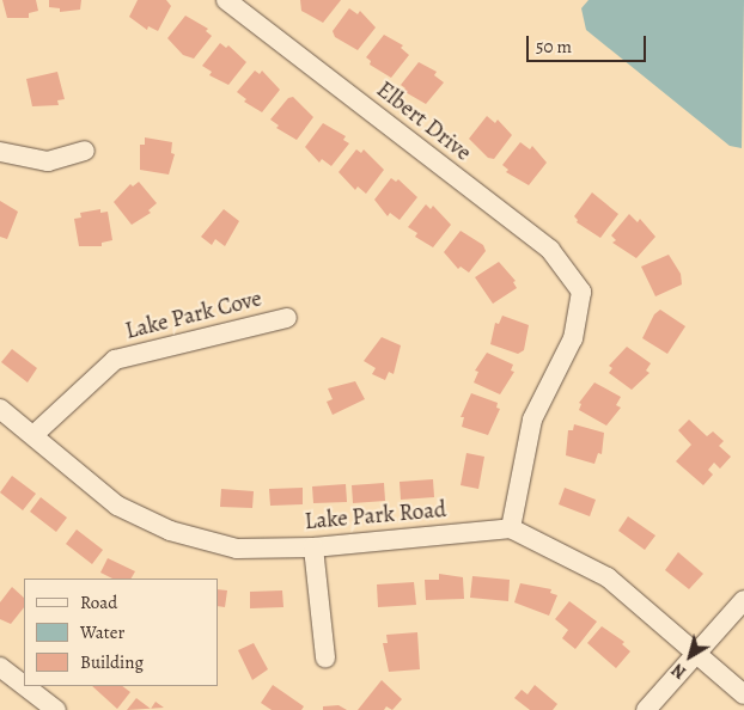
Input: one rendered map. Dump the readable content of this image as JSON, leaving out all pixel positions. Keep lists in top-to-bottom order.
{
  "streets": {
    "street": ["Elbert Drive", "Lake Park Cove", "Lake Park Road"]
  },
  "crossings": [
    ["Elbert Drive", "Lake Park Road"],
    ["Lake Park Cove", "Lake Park Road"]
  ],
  "legend": ["Road", "Water", "Building"],
  "scale_bar": "50 m",
  "north": "bottom left"
}
